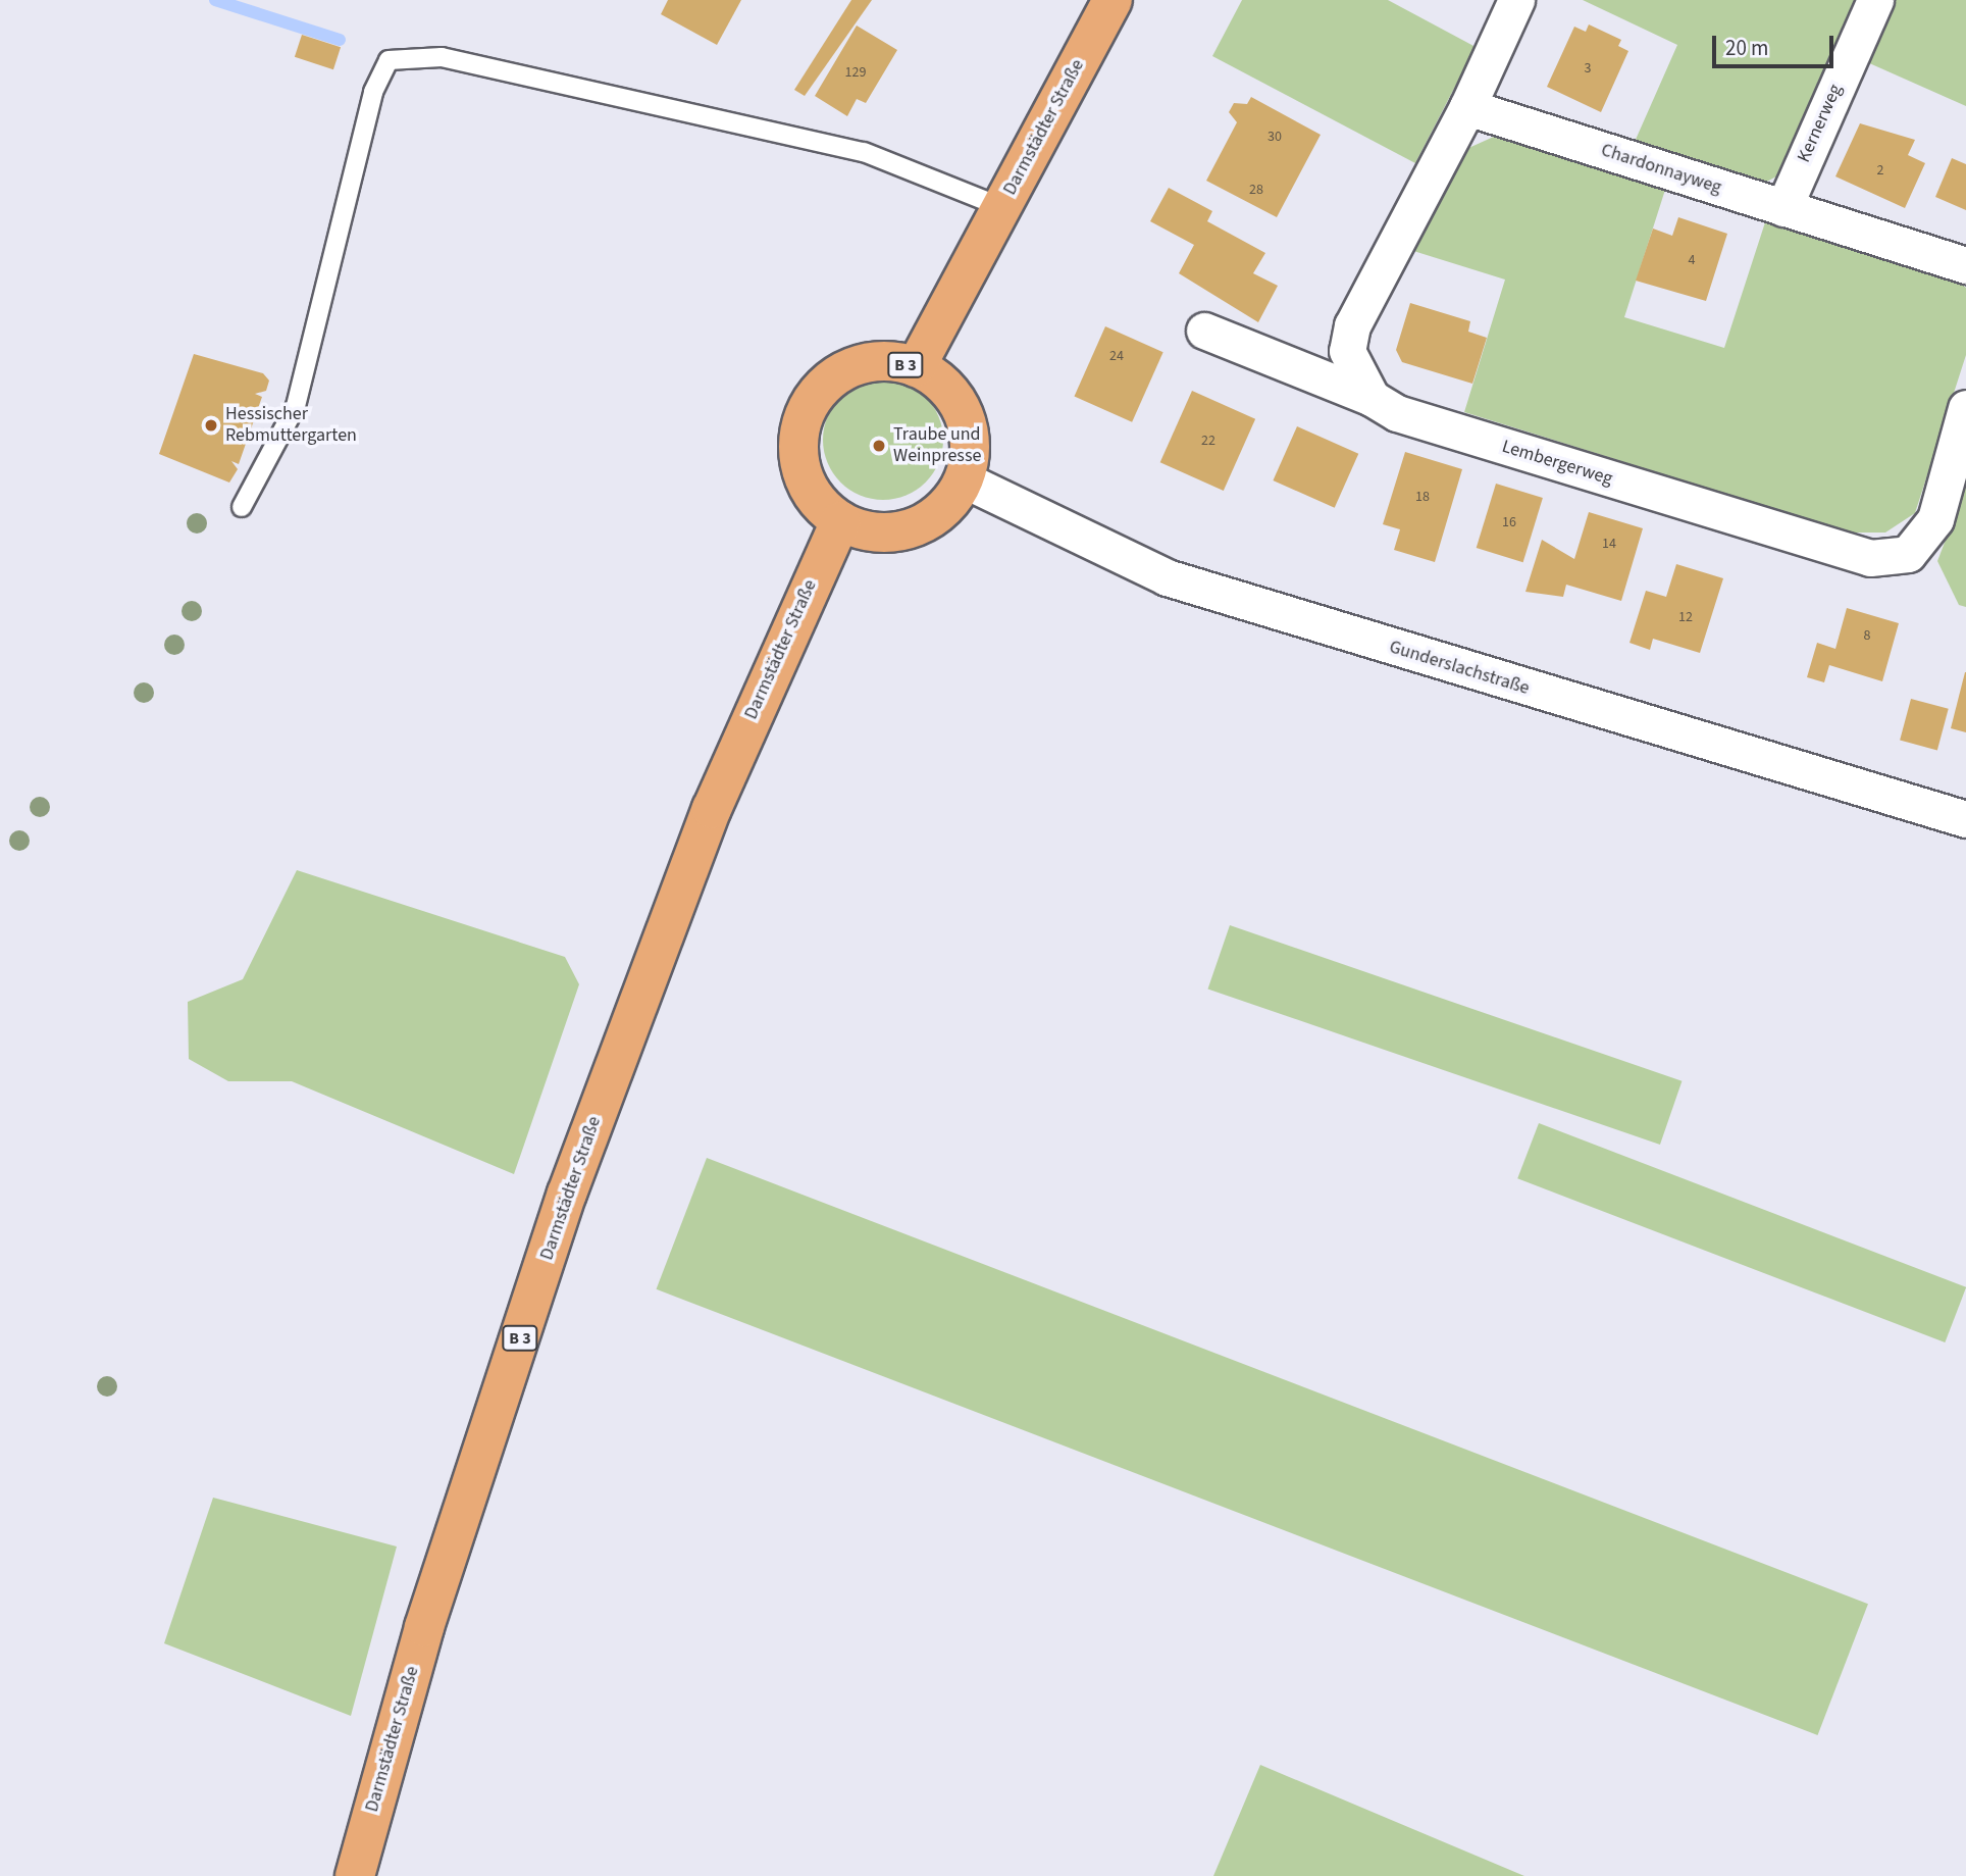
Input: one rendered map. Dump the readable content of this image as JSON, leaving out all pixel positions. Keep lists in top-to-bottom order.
{
  "streets": {
    "main road": ["Darmstädter Straße", "B 3"],
    "street": [
      "Kernerweg",
      "Chardonnayweg",
      "Lembergerweg",
      "Gunderslachstraße"
    ]
  },
  "crossings": [
    ["Kernerweg", "Chardonnayweg"],
    ["Darmstädter Straße", "B 3"],
    ["Darmstädter Straße", "Gunderslachstraße"],
    ["B 3", "Gunderslachstraße"]
  ],
  "places": ["Hessischer Rebmuttergarten", "Traube und Weinpresse"],
  "house_numbers": [
    "3",
    "129",
    "30",
    "2",
    "28",
    "4",
    "24",
    "22",
    "18",
    "16",
    "14",
    "12",
    "8"
  ],
  "scale_bar": "20 m"
}
